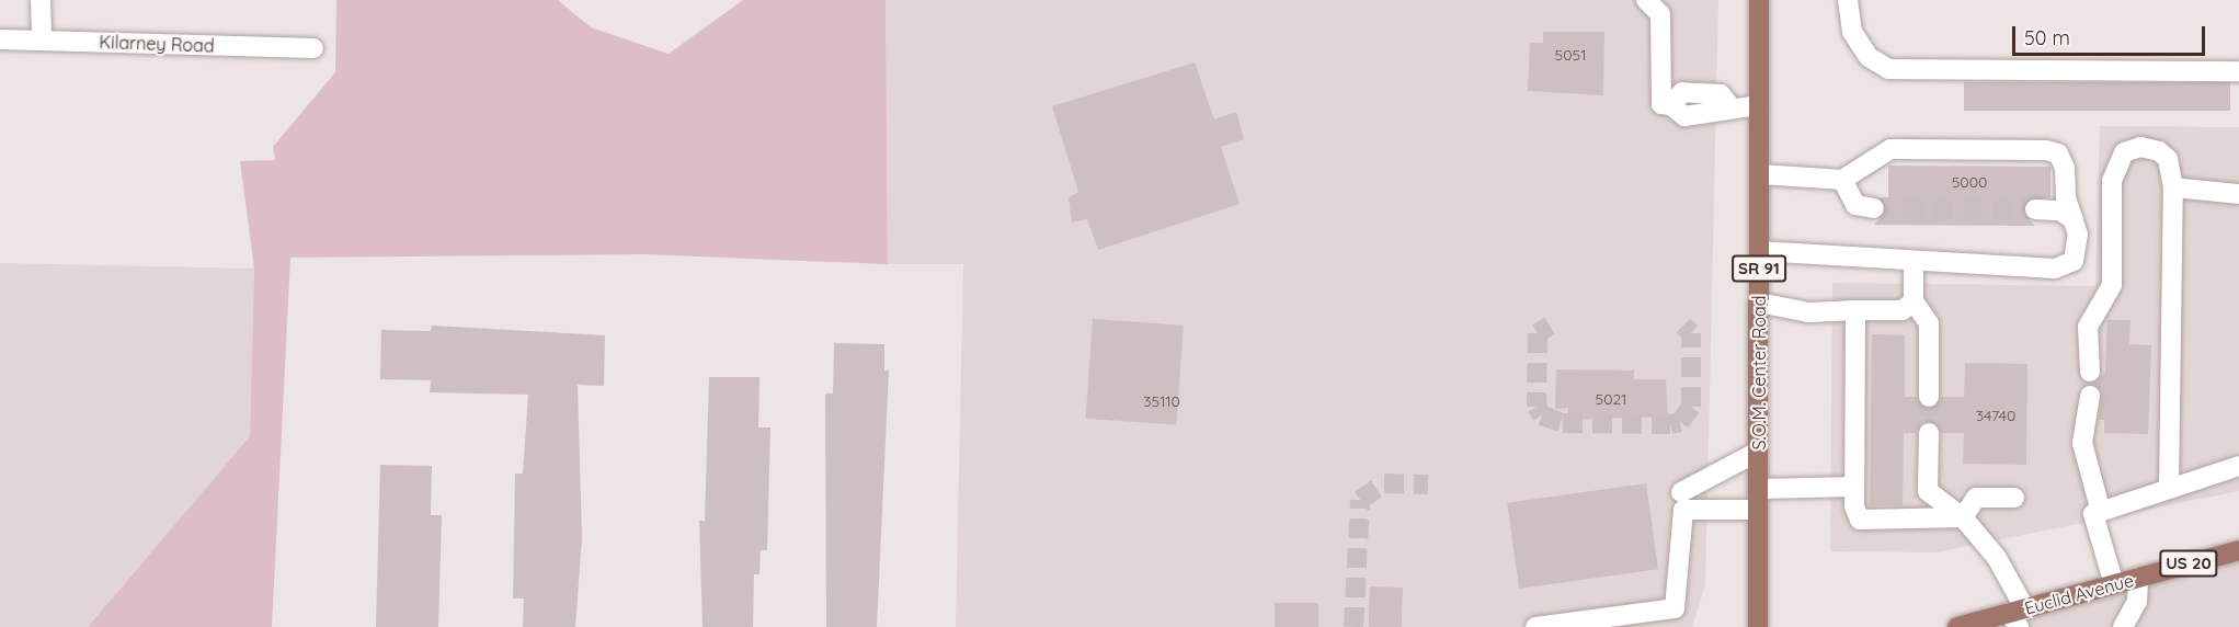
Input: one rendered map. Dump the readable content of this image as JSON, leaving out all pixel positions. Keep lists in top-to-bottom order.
{
  "streets": {
    "main road": [
      "SR 91",
      "S.O.M. Center Road",
      "US 20",
      "Euclid Avenue"
    ],
    "street": ["Kilarney Road"]
  },
  "house_numbers": [
    "5051",
    "5000",
    "5021",
    "35110",
    "34740"
  ],
  "scale_bar": "50 m"
}
